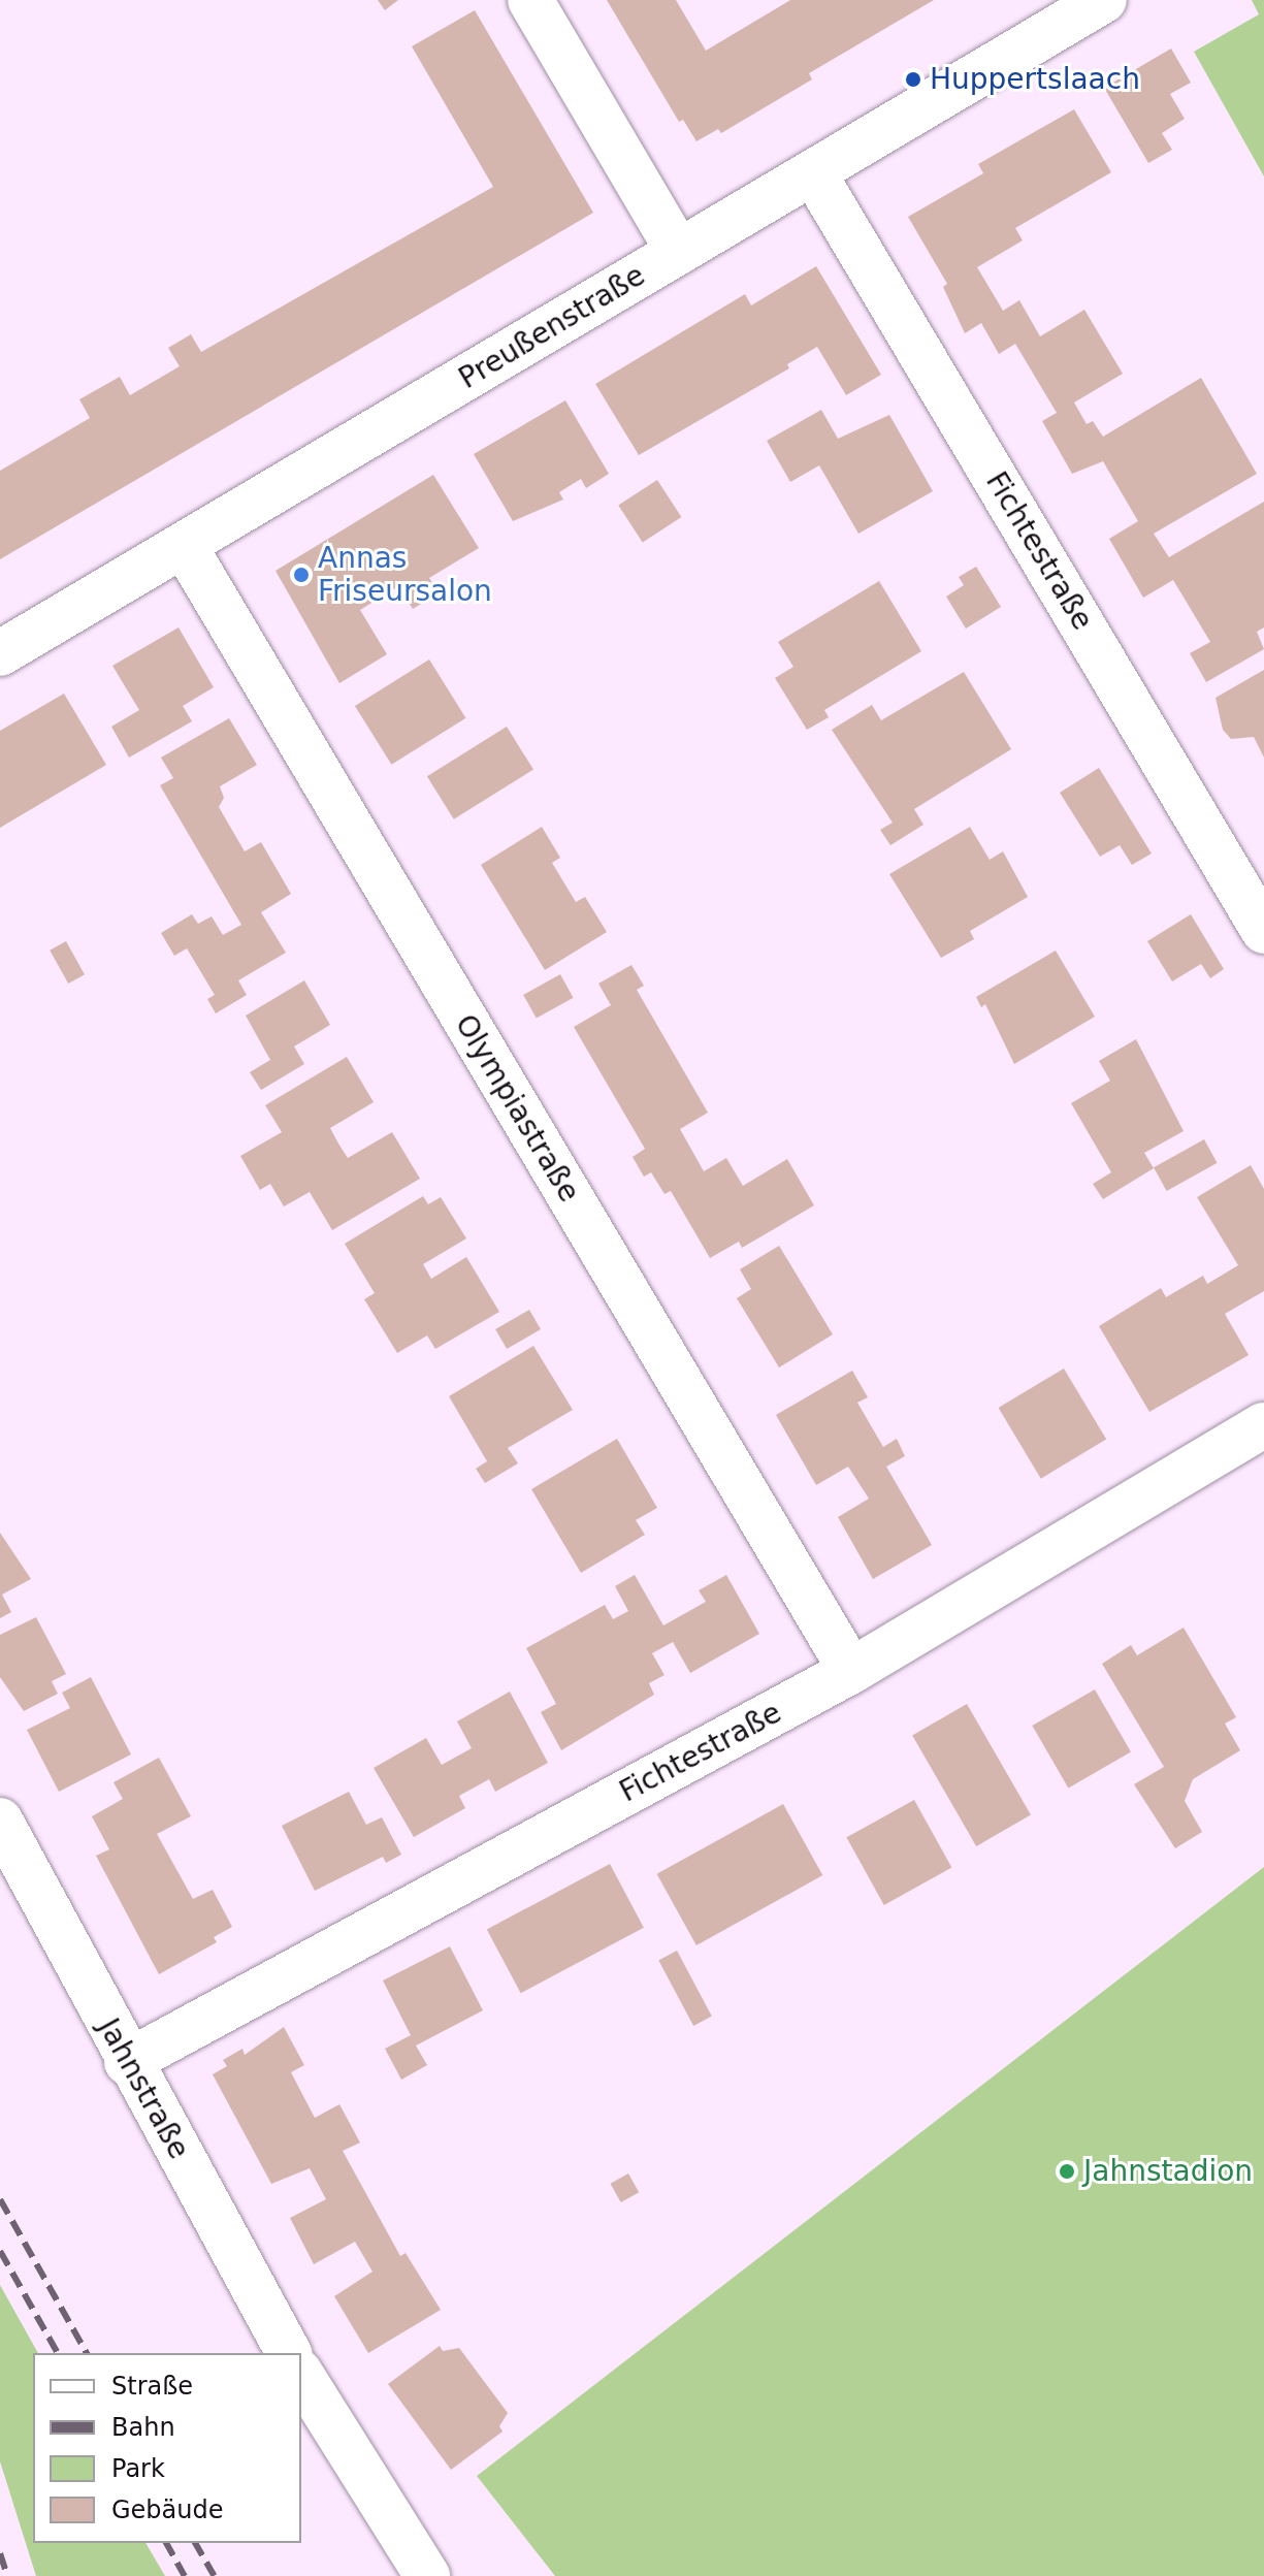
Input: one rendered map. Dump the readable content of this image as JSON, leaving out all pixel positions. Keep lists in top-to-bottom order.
{
  "streets": {
    "street": [
      "Preußenstraße",
      "Fichtestraße",
      "Olympiastraße",
      "Jahnstraße"
    ]
  },
  "crossings": [
    ["Preußenstraße", "Fichtestraße"],
    ["Preußenstraße", "Olympiastraße"],
    ["Fichtestraße", "Olympiastraße"],
    ["Fichtestraße", "Jahnstraße"]
  ],
  "places": ["Huppertslaach", "Annas Friseursalon", "Jahnstadion"],
  "legend": [
    "Straße",
    "Bahn",
    "Park",
    "Gebäude"
  ]
}
